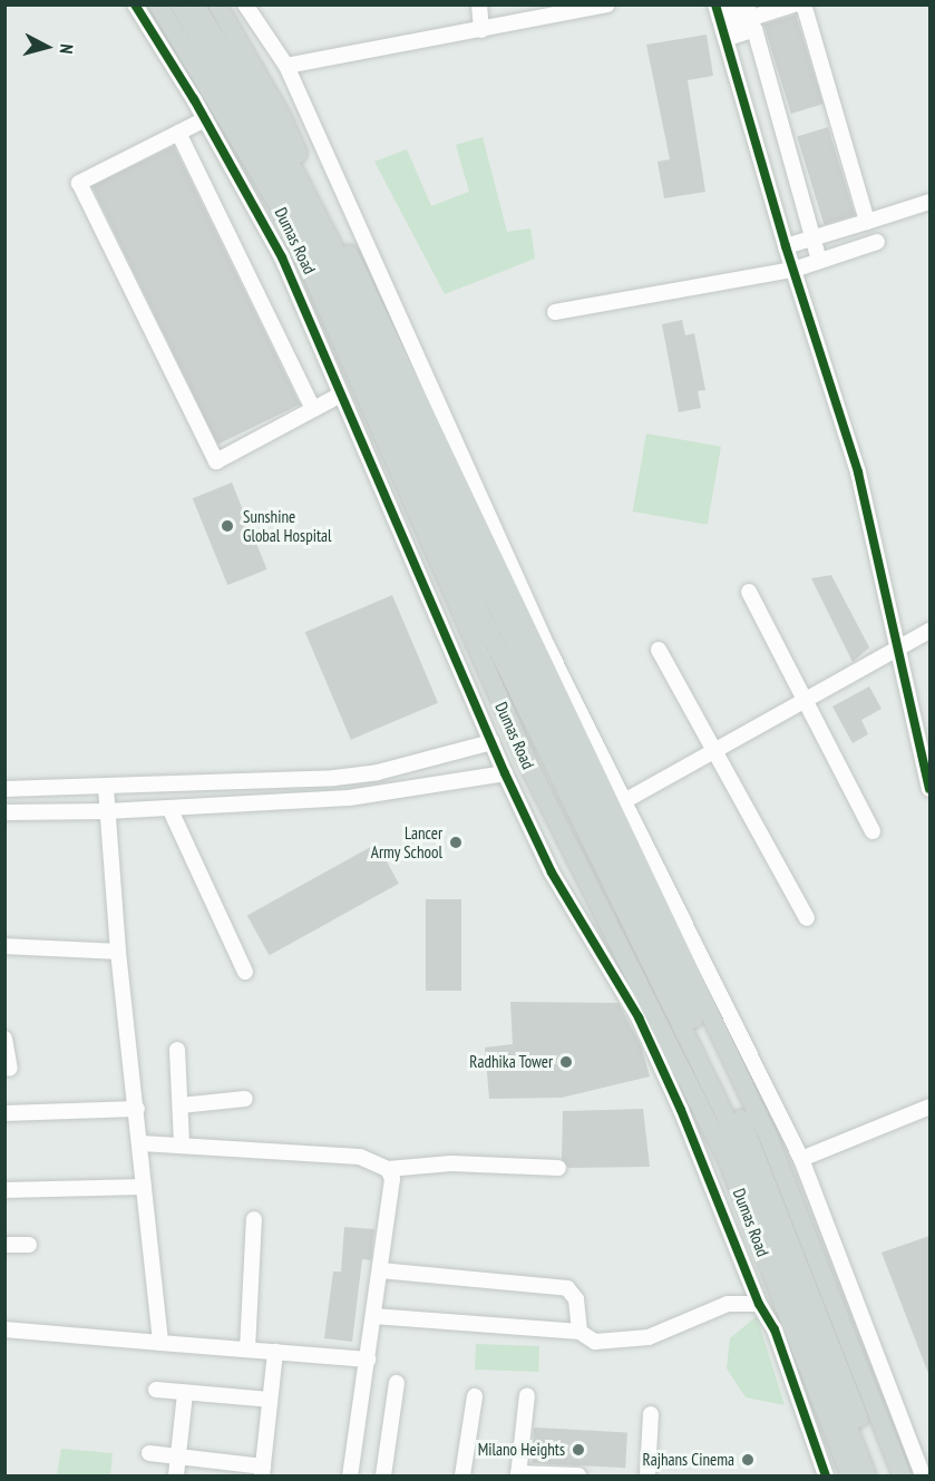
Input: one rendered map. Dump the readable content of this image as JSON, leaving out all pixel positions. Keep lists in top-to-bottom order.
{
  "streets": {
    "main road": ["Dumas Road"]
  },
  "places": [
    "Sunshine Global Hospital",
    "Lancer Army School",
    "Radhika Tower",
    "Milano Heights",
    "Rajhans Cinema"
  ],
  "north": "right"
}
